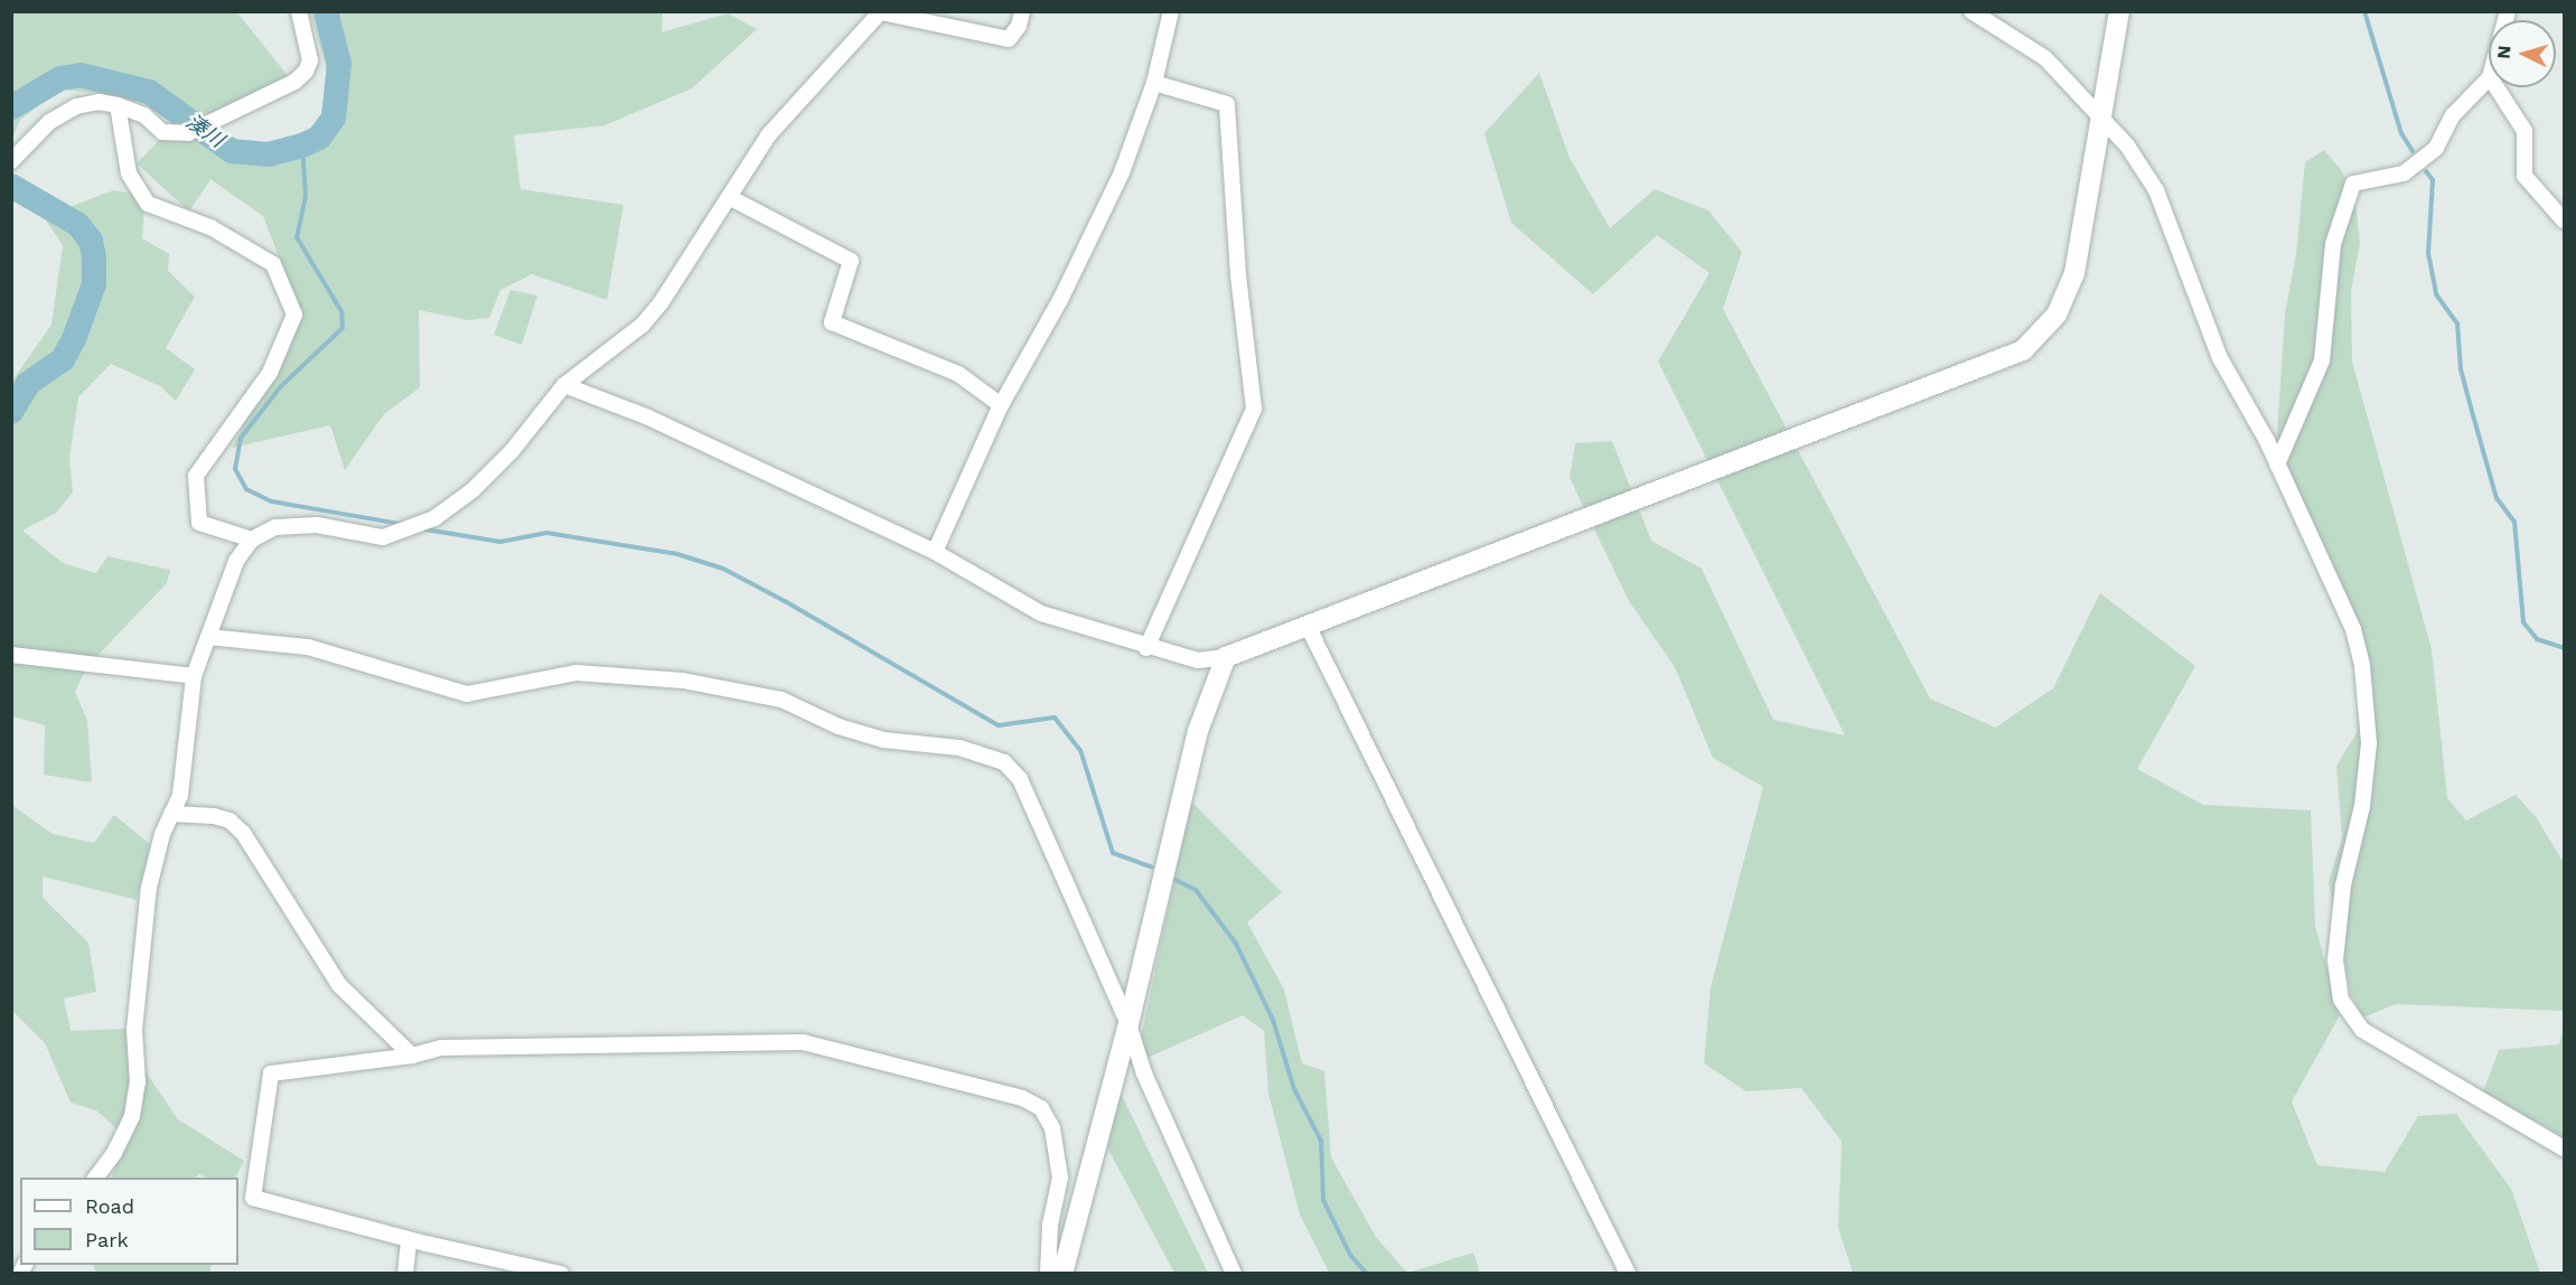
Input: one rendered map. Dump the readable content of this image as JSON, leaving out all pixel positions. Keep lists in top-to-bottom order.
{
  "water": ["湊川"],
  "legend": ["Road", "Park"],
  "north": "left"
}
